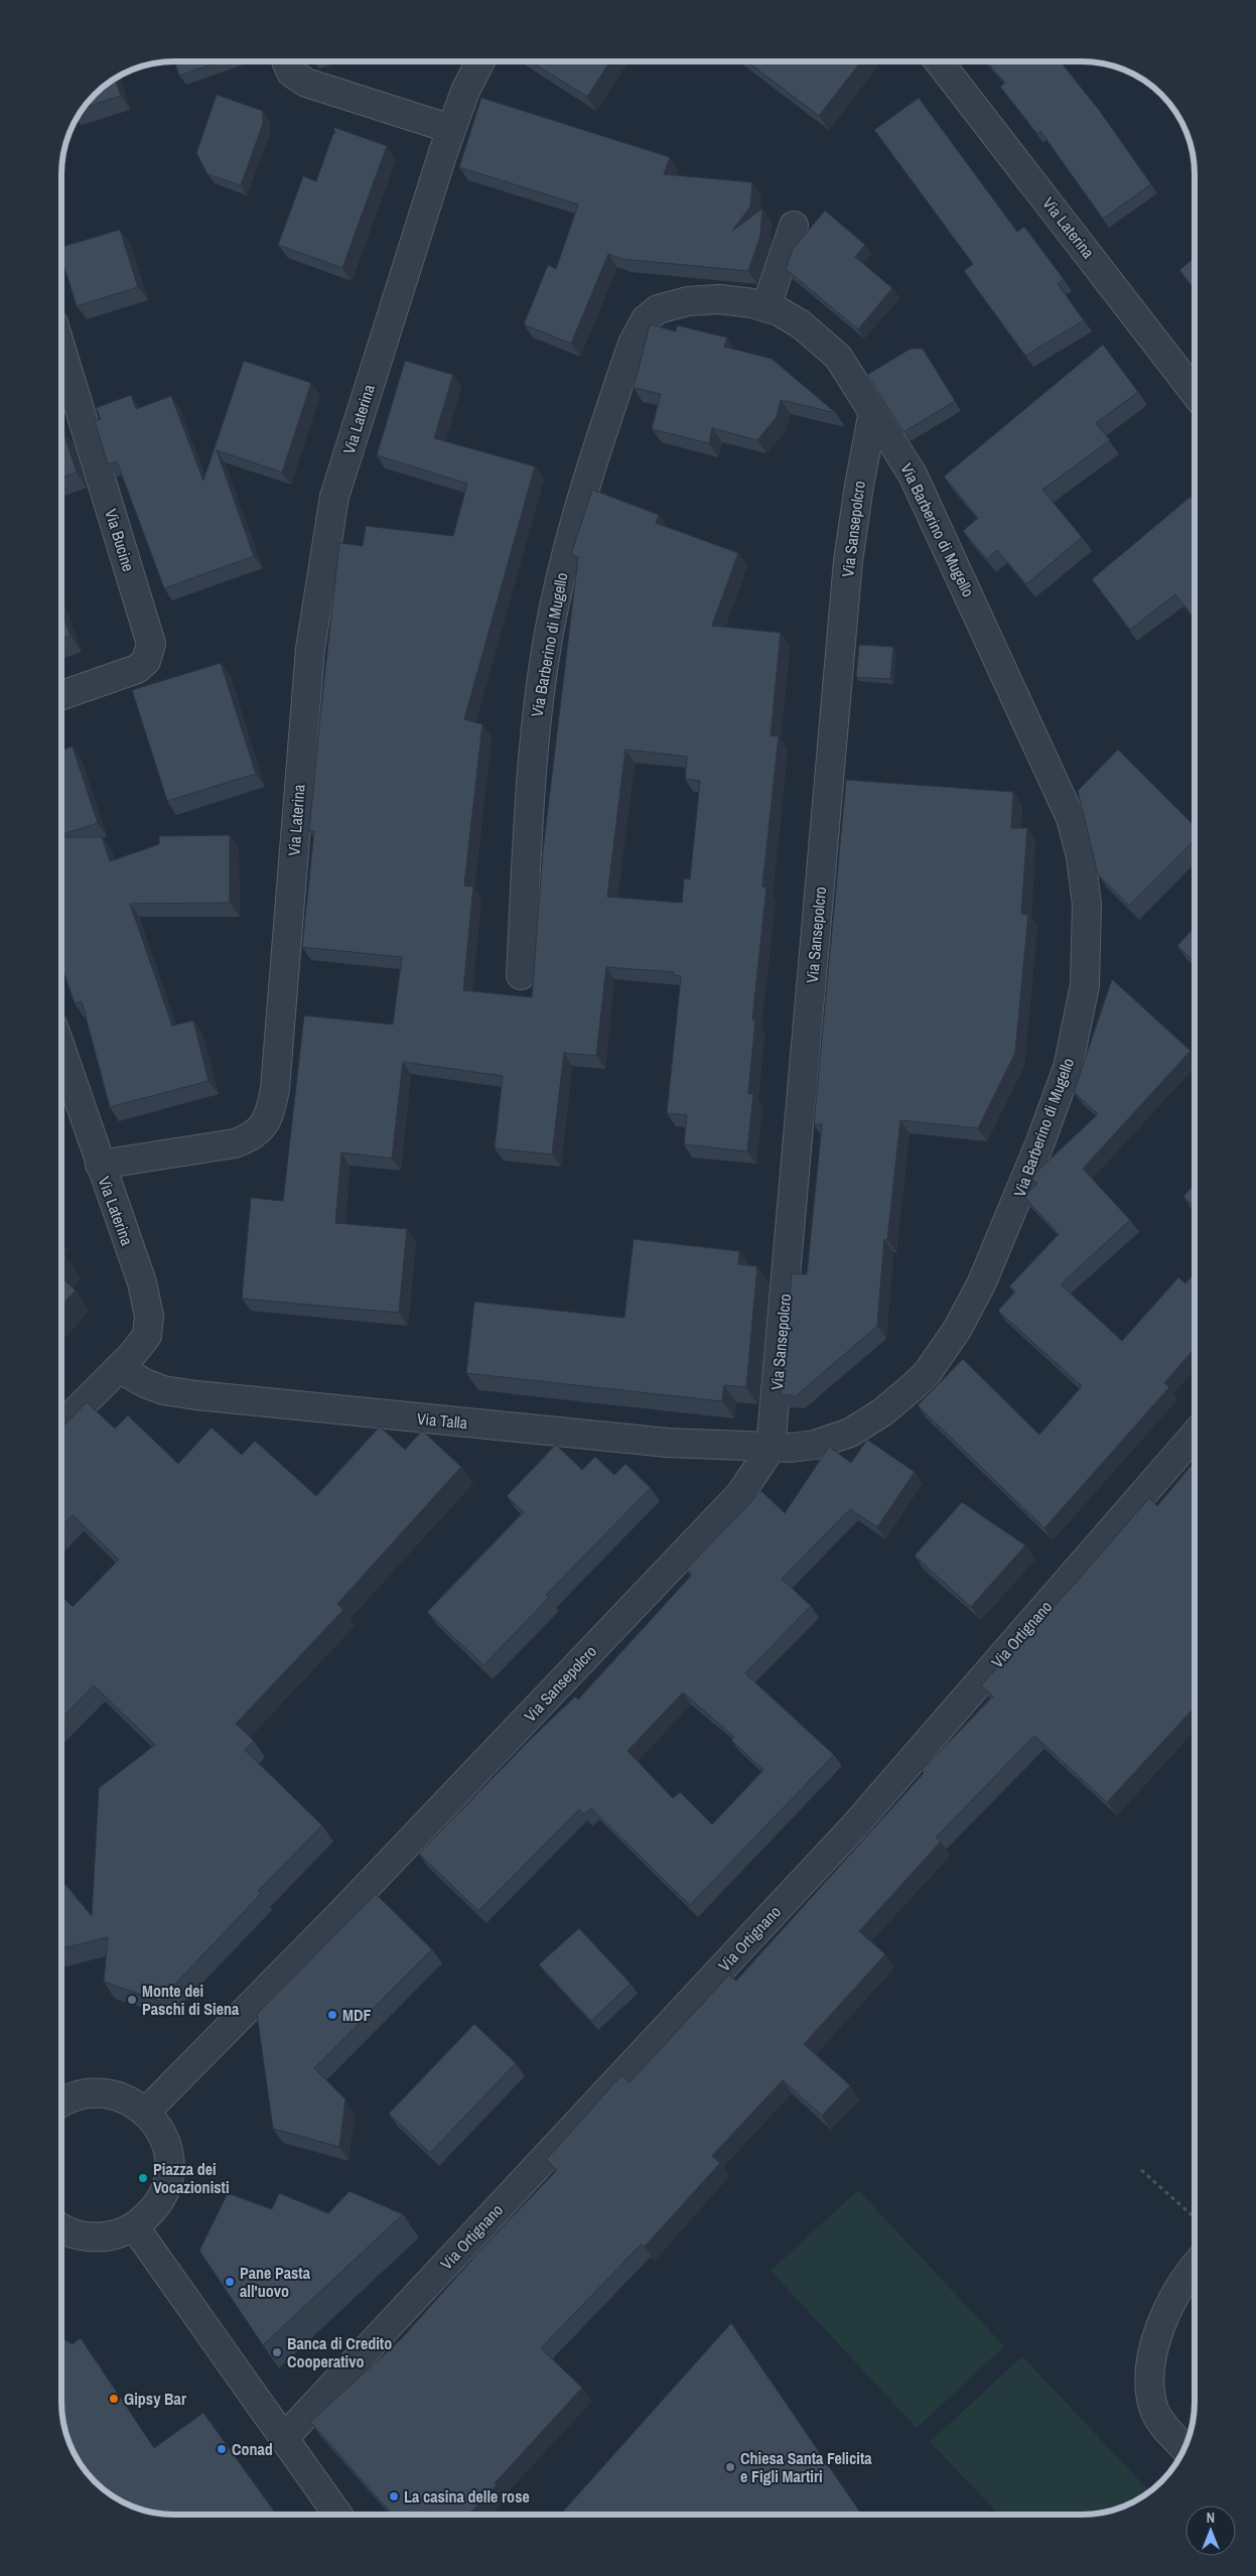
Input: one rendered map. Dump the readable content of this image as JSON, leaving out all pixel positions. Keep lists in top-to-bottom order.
{
  "streets": {
    "street": [
      "Via Laterina",
      "Via Sansepolcro",
      "Via Barberino di Mugello",
      "Via Bucine",
      "Via Talla",
      "Via Ortignano"
    ]
  },
  "crossings": [
    ["Via Laterina", "Via Talla"],
    ["Via Sansepolcro", "Via Barberino di Mugello"],
    ["Via Sansepolcro", "Via Talla"],
    ["Via Barberino di Mugello", "Via Talla"]
  ],
  "places": [
    "Monte dei Paschi di Siena",
    "MDF",
    "Piazza dei Vocazionisti",
    "Pane Pasta all'uovo",
    "Banca di Credito Cooperativo",
    "Gipsy Bar",
    "Conad",
    "Chiesa Santa Felicita e Figli Martiri",
    "La casina delle rose"
  ],
  "north": "top"
}
